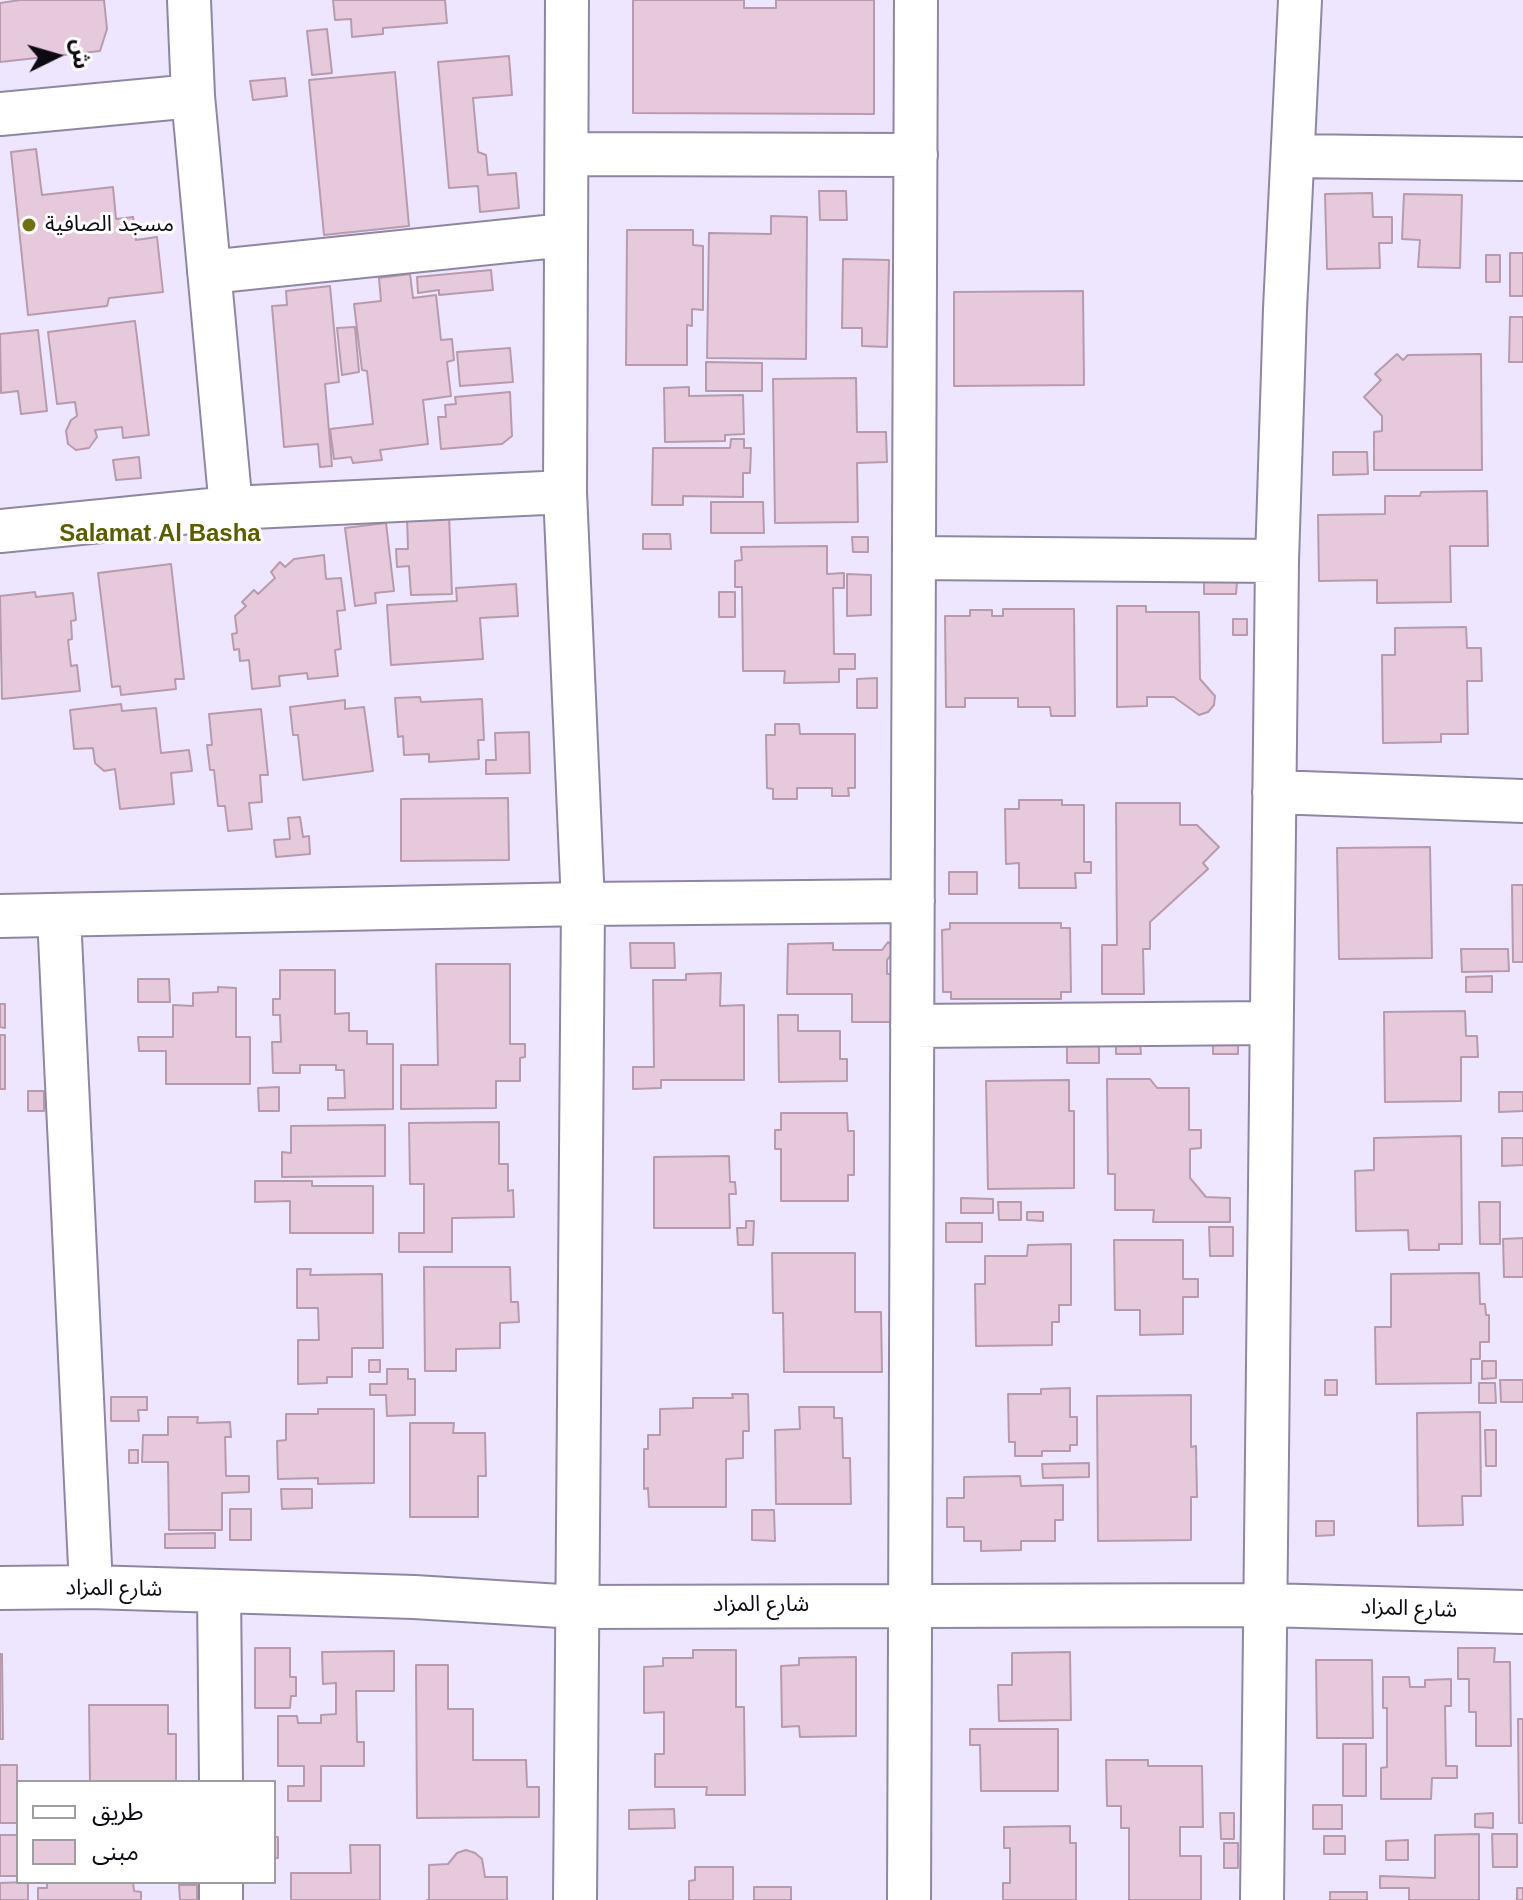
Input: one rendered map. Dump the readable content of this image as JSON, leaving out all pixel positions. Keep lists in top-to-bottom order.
{
  "streets": {
    "street": ["شارع المزاد"]
  },
  "districts": ["Salamat Al Basha"],
  "places": ["مسجد الصافية"],
  "legend": ["طريق", "مبنى"],
  "north": "right"
}
